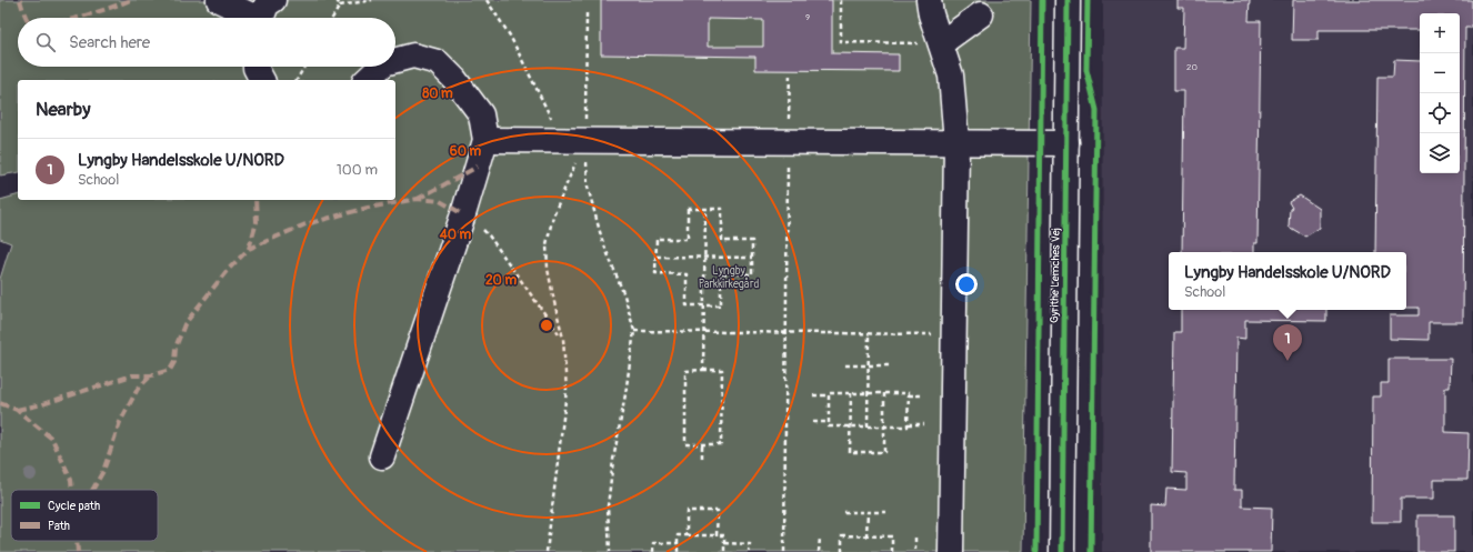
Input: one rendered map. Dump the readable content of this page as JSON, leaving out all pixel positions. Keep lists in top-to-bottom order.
{
  "streets": {
    "street": ["Gyrithe Lemches Vej"]
  },
  "parks": ["Lyngby Parkkirkegård"],
  "house_numbers": ["9", "20"],
  "legend": ["Cycle path", "Path"],
  "page": {
    "map_buttons": ["+", "−"],
    "search": "Search here",
    "heading": "Nearby",
    "list": [
      {
        "mark": "1",
        "name": "Lyngby Handelsskole U/NORD",
        "note": "School",
        "value": "100 m"
      }
    ],
    "popup": ["Lyngby Handelsskole U/NORD", "School"],
    "pins": "1"
  },
  "rings": [
    "80 m",
    "60 m",
    "40 m",
    "20 m"
  ]
}
